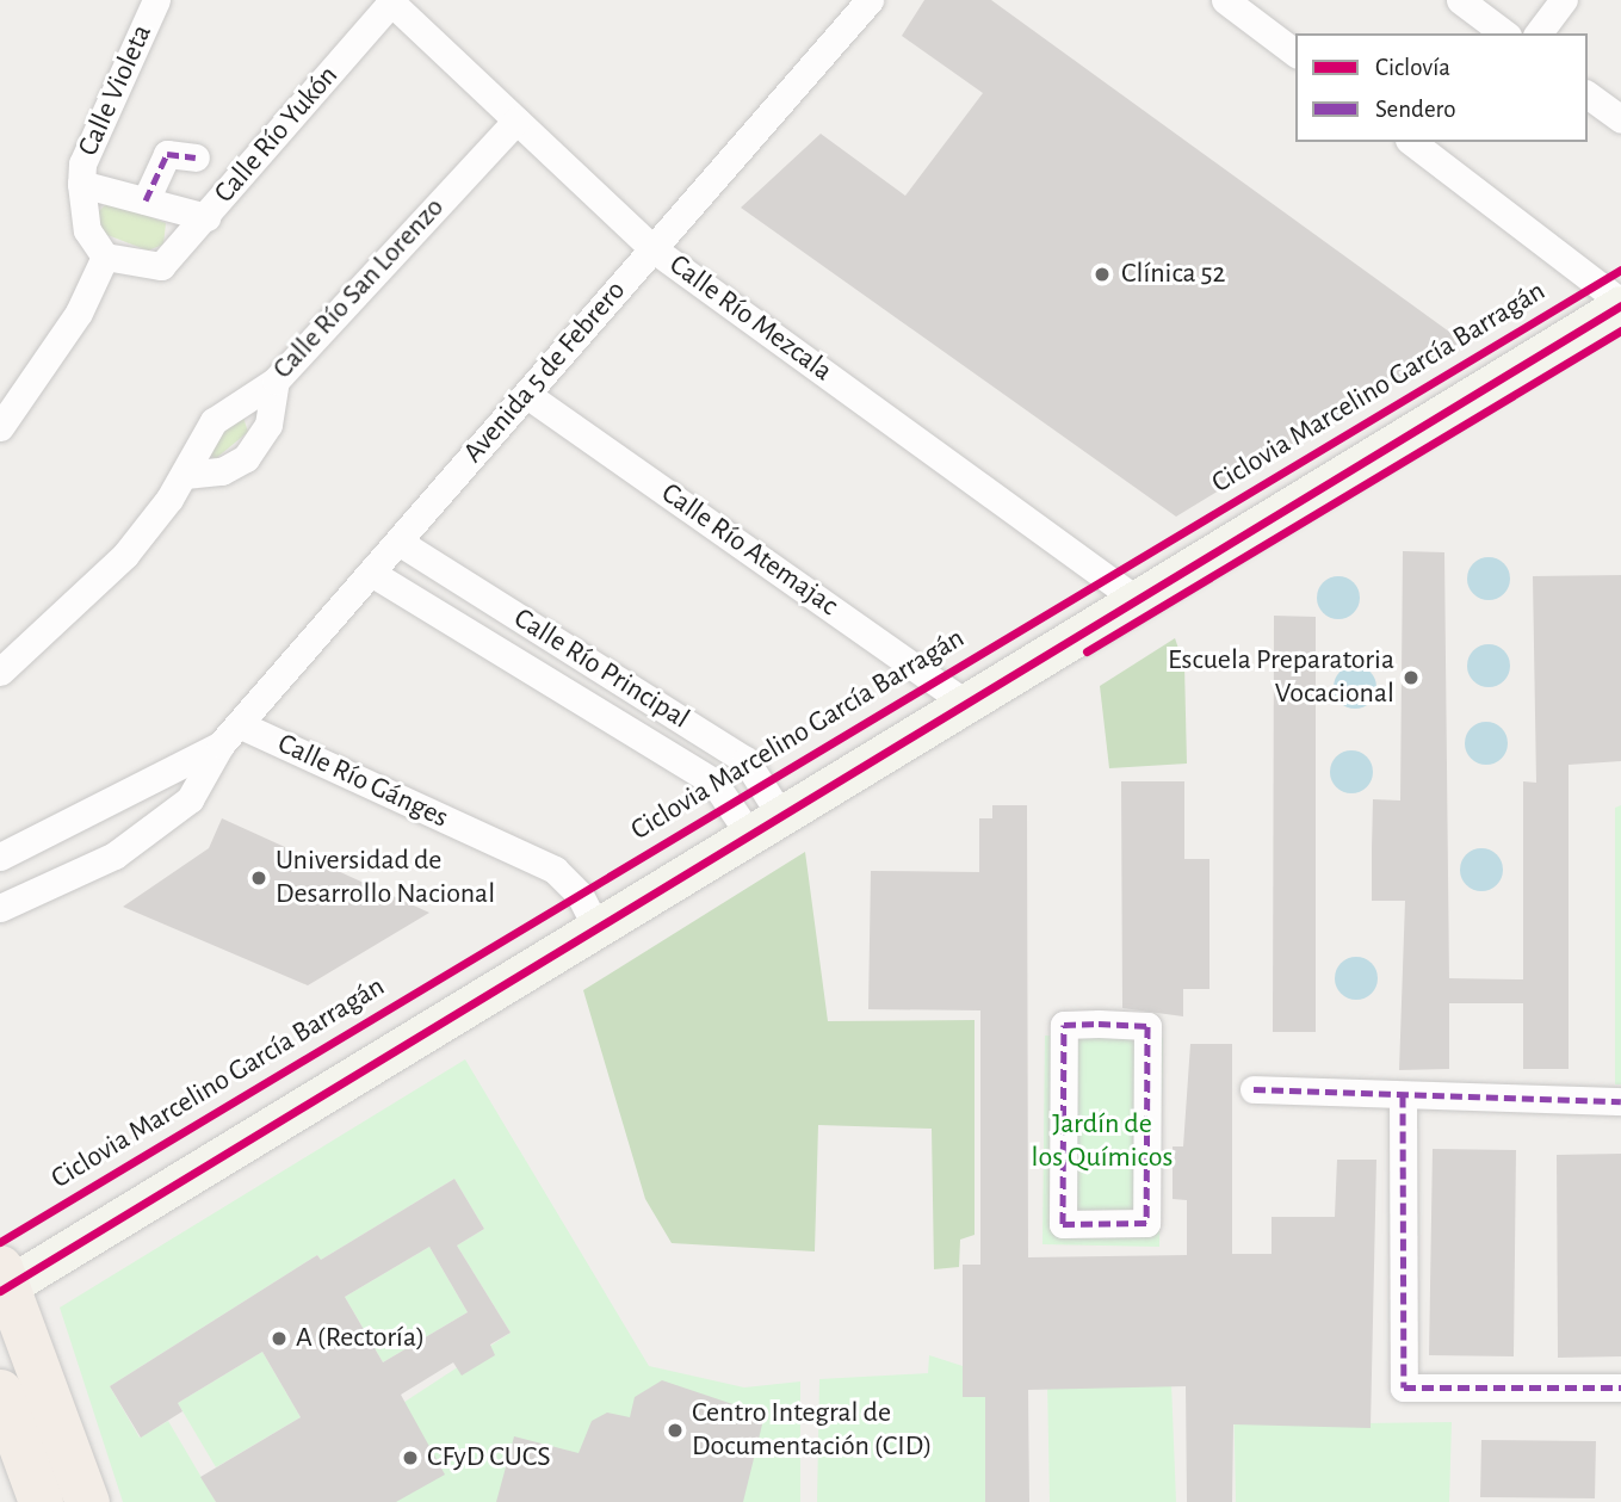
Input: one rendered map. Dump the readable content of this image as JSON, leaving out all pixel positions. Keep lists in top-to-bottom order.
{
  "streets": {
    "street": [
      "Calle Violeta",
      "Calle Río Yukón",
      "Calle Río San Lorenzo",
      "Calle Río Mezcala",
      "Avenida 5 de Febrero",
      "Calle Río Atemajac",
      "Calle Río Principal",
      "Calle Río Gánges"
    ],
    "cycle path": ["Ciclovia Marcelino García Barragán"]
  },
  "crossings": [
    ["Calle Río Yukón", "Calle Río Mezcala"],
    ["Calle Río San Lorenzo", "Calle Río Mezcala"],
    ["Calle Río Mezcala", "Avenida 5 de Febrero"],
    ["Avenida 5 de Febrero", "Calle Río Atemajac"],
    ["Avenida 5 de Febrero", "Calle Río Principal"],
    ["Avenida 5 de Febrero", "Calle Río Gánges"]
  ],
  "parks": ["Jardín de los Químicos"],
  "places": [
    "Clínica 52",
    "Escuela Preparatoria Vocacional",
    "Universidad de Desarrollo Nacional",
    "A (Rectoría)",
    "Centro Integral de Documentación (CID)",
    "CFyD CUCS"
  ],
  "legend": ["Ciclovía", "Sendero"]
}
